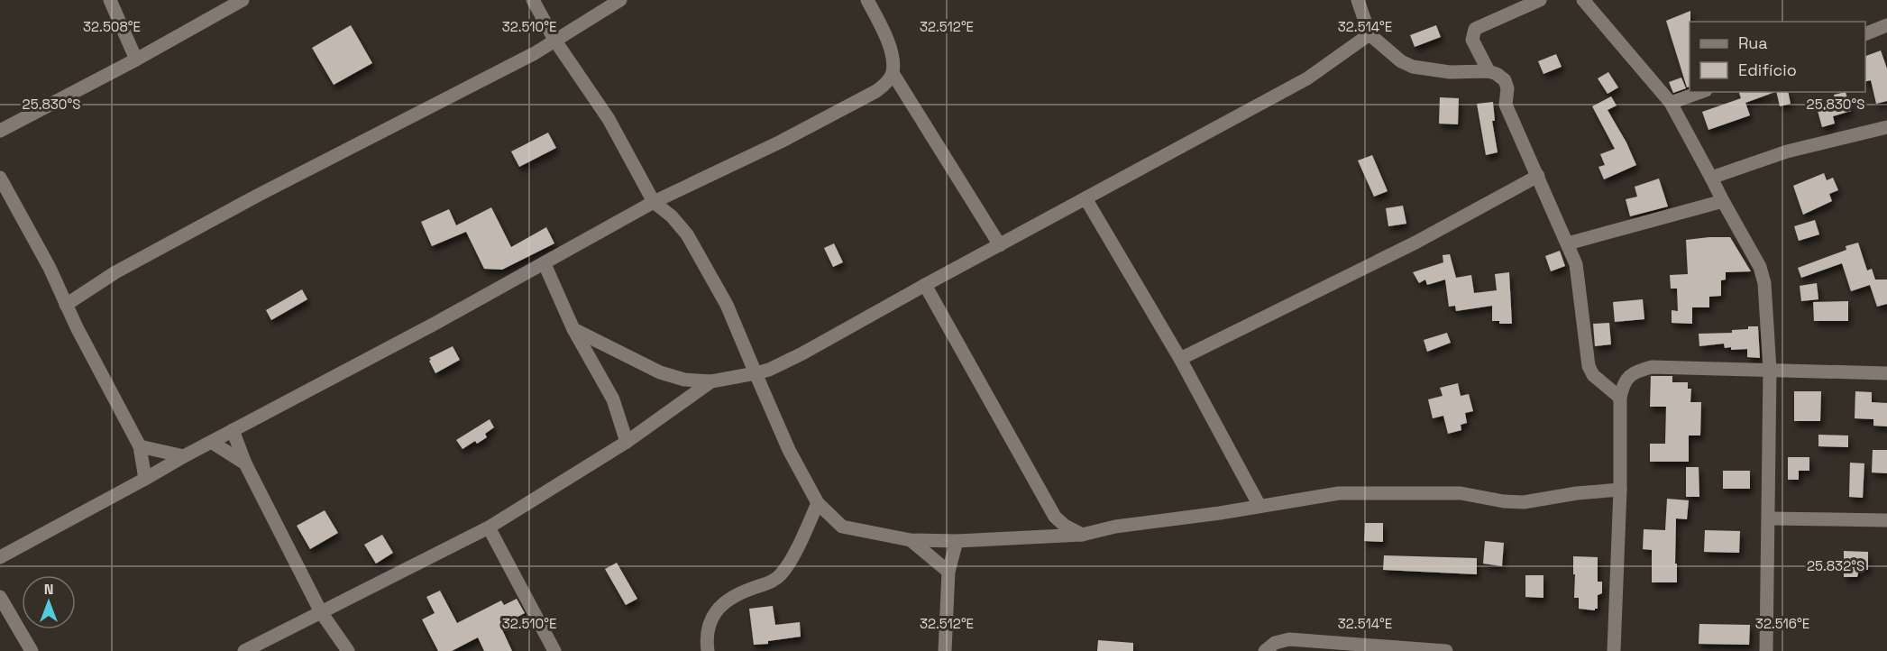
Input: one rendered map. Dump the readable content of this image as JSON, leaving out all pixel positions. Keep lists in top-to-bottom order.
{
  "legend": ["Rua", "Edifício"],
  "north": "top",
  "coordinates": [
    "32.508°E",
    "32.510°E",
    "32.512°E",
    "32.514°E",
    "25.830°S",
    "25.832°S",
    "32.516°E"
  ]
}
